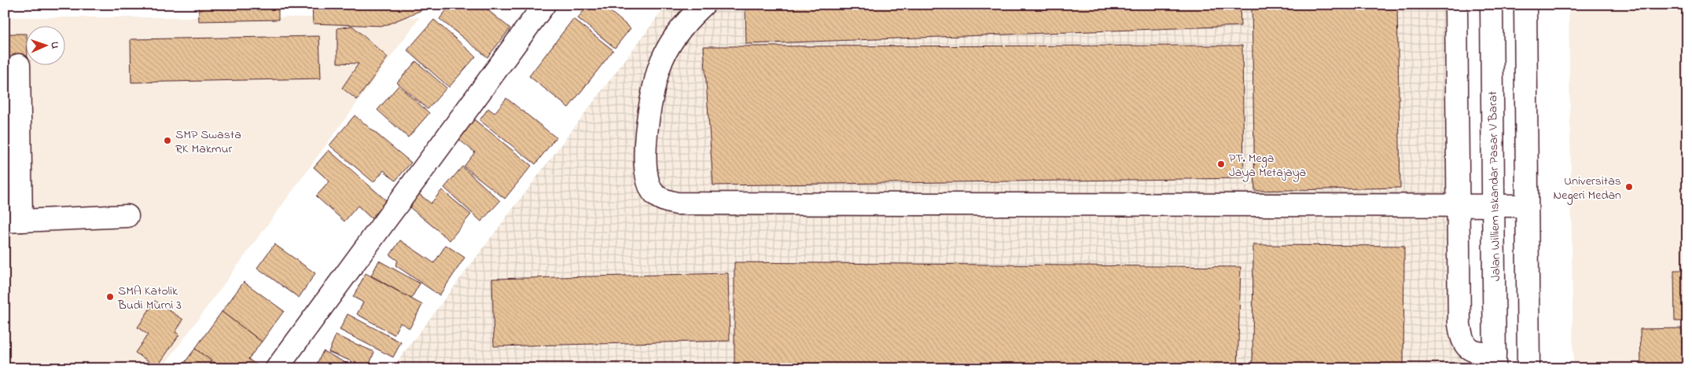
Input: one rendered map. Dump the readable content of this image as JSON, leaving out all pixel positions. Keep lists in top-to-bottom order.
{
  "streets": {
    "street": ["Jalan Williem Iskandar Pasar V Barat"]
  },
  "places": [
    "SMP Swasta RK Makmur",
    "PT. Mega Jaya Metajaya",
    "Universitas Negeri Medan",
    "SMA Katolik Budi Murni 3"
  ],
  "north": "right"
}
